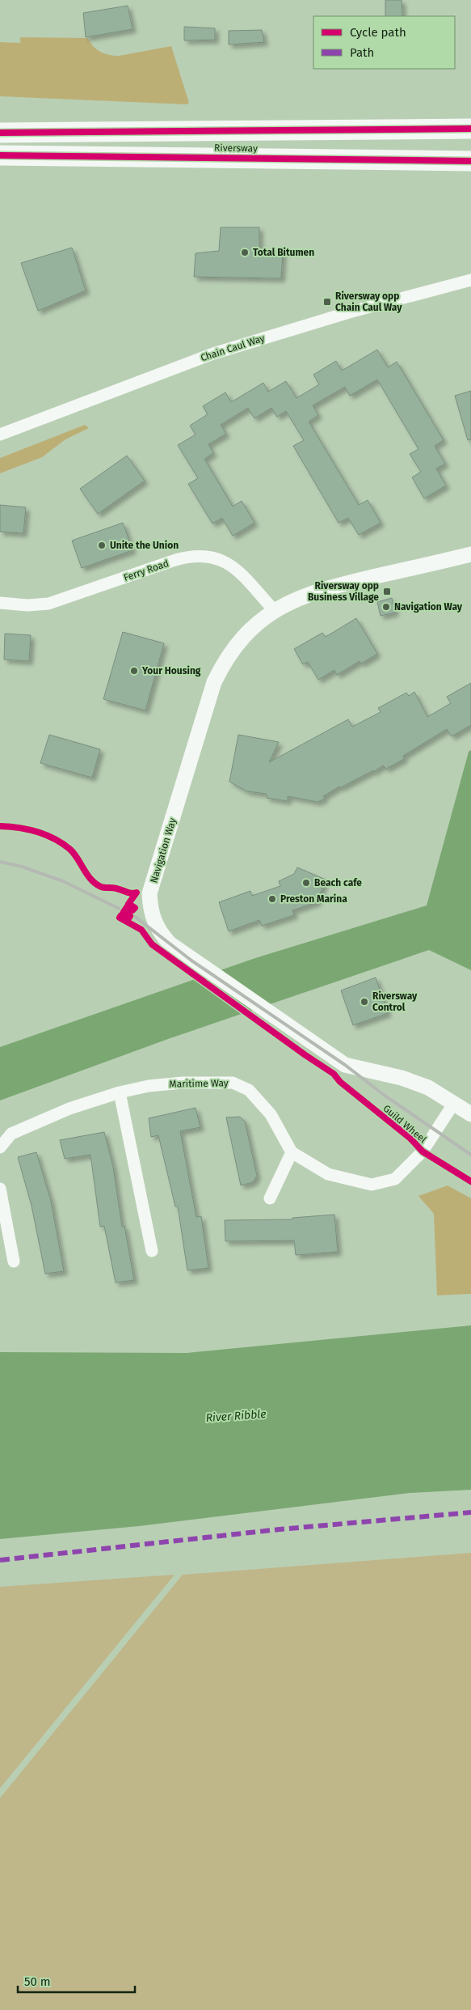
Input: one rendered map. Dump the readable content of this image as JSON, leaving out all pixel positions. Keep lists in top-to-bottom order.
{
  "streets": {
    "highway": ["Riversway"],
    "street": [
      "Chain Caul Way",
      "Ferry Road",
      "Navigation Way",
      "Maritime Way"
    ],
    "cycle path": ["Guild Wheel"]
  },
  "crossings": [
    ["Ferry Road", "Navigation Way"]
  ],
  "water": ["River Ribble"],
  "places": {
    "other": [
      "Total Bitumen",
      "Unite the Union",
      "Navigation Way",
      "Your Housing",
      "Beach cafe",
      "Preston Marina",
      "Riversway Control"
    ],
    "transit": ["Riversway opp Chain Caul Way", "Riversway opp Business Village"]
  },
  "legend": ["Cycle path", "Path"],
  "scale_bar": "50 m"
}
